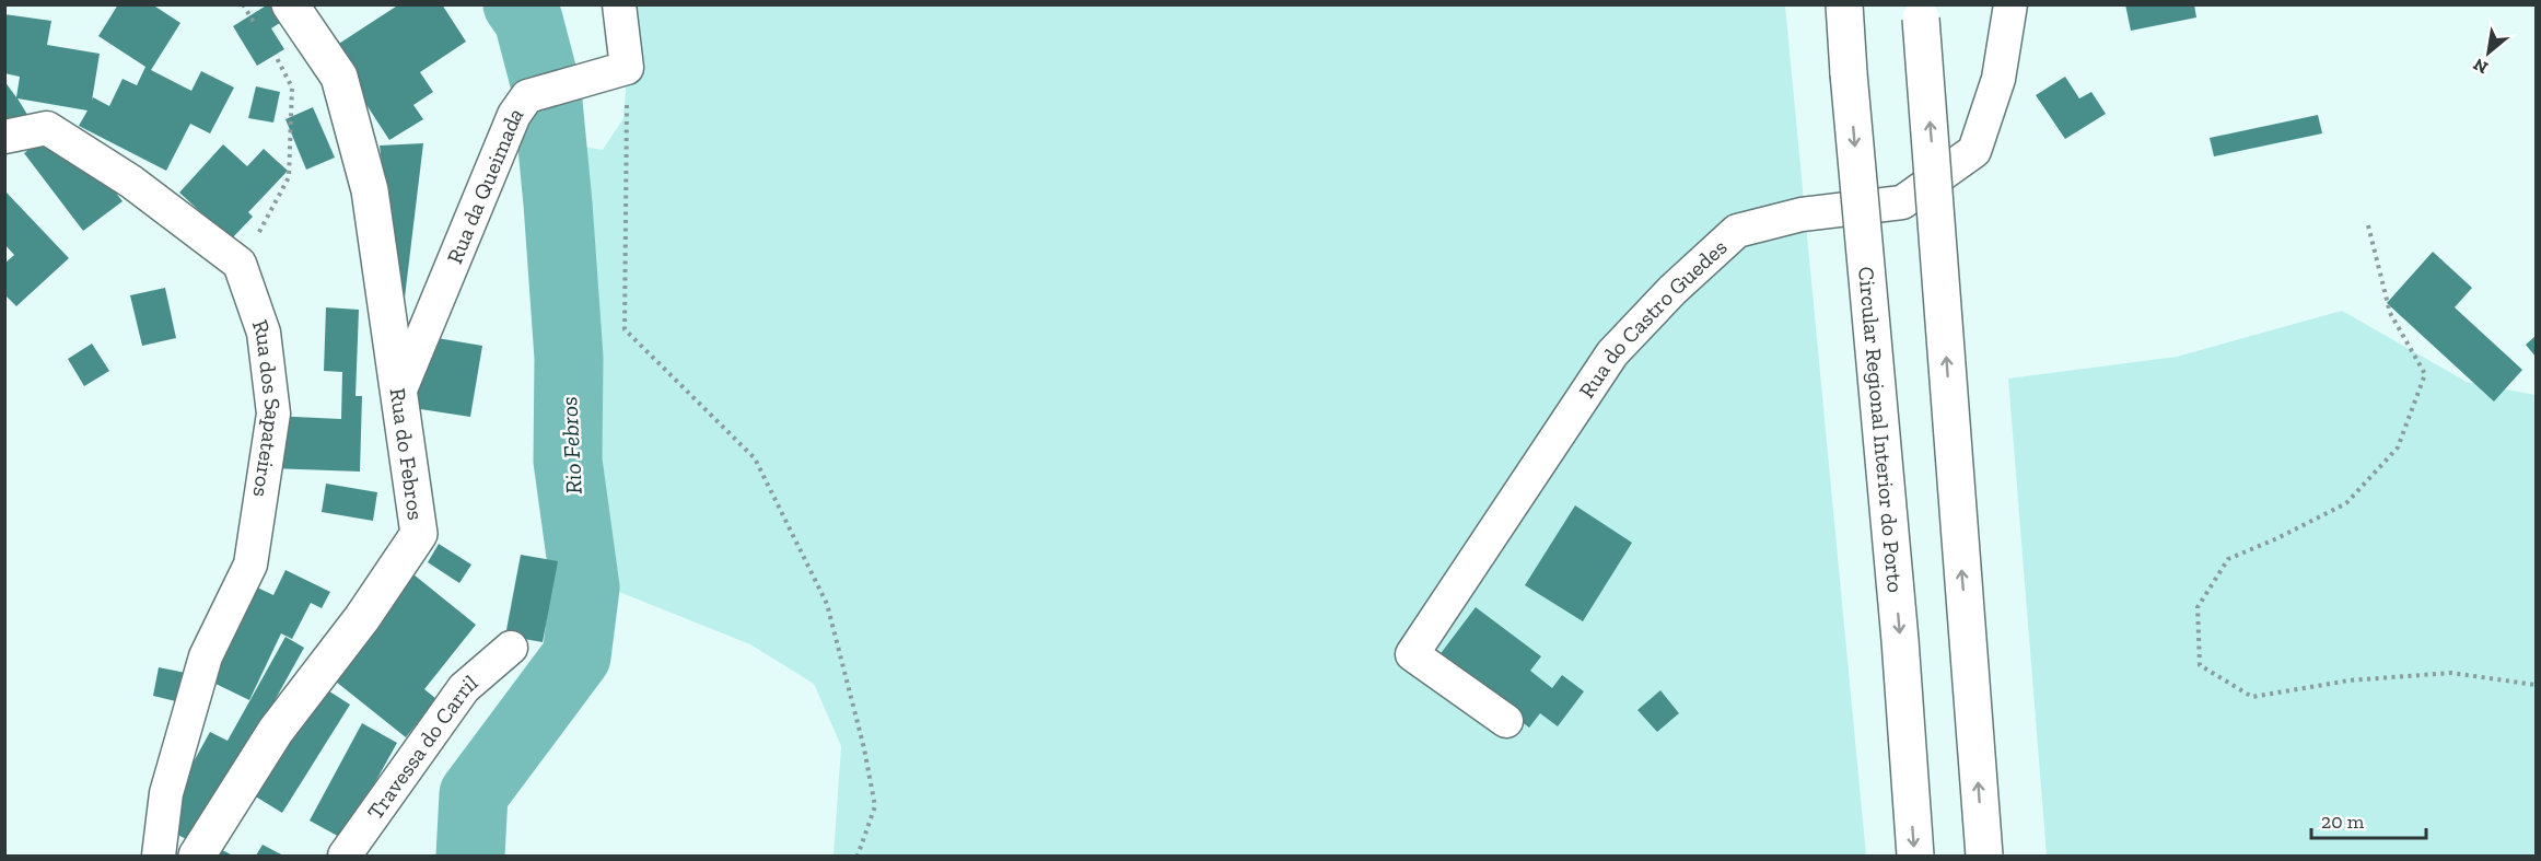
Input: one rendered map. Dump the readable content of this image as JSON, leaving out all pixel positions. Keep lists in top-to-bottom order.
{
  "streets": {
    "main road": ["Circular Regional Interior do Porto", "Rua do Febros"],
    "street": [
      "Rua da Queimada",
      "Rua do Castro Guedes",
      "Rua dos Sapateiros",
      "Travessa do Carril"
    ]
  },
  "crossings": [
    ["Rua da Queimada", "Rua do Febros"]
  ],
  "water": ["Rio Febros"],
  "scale_bar": "20 m",
  "north": "bottom left"
}
